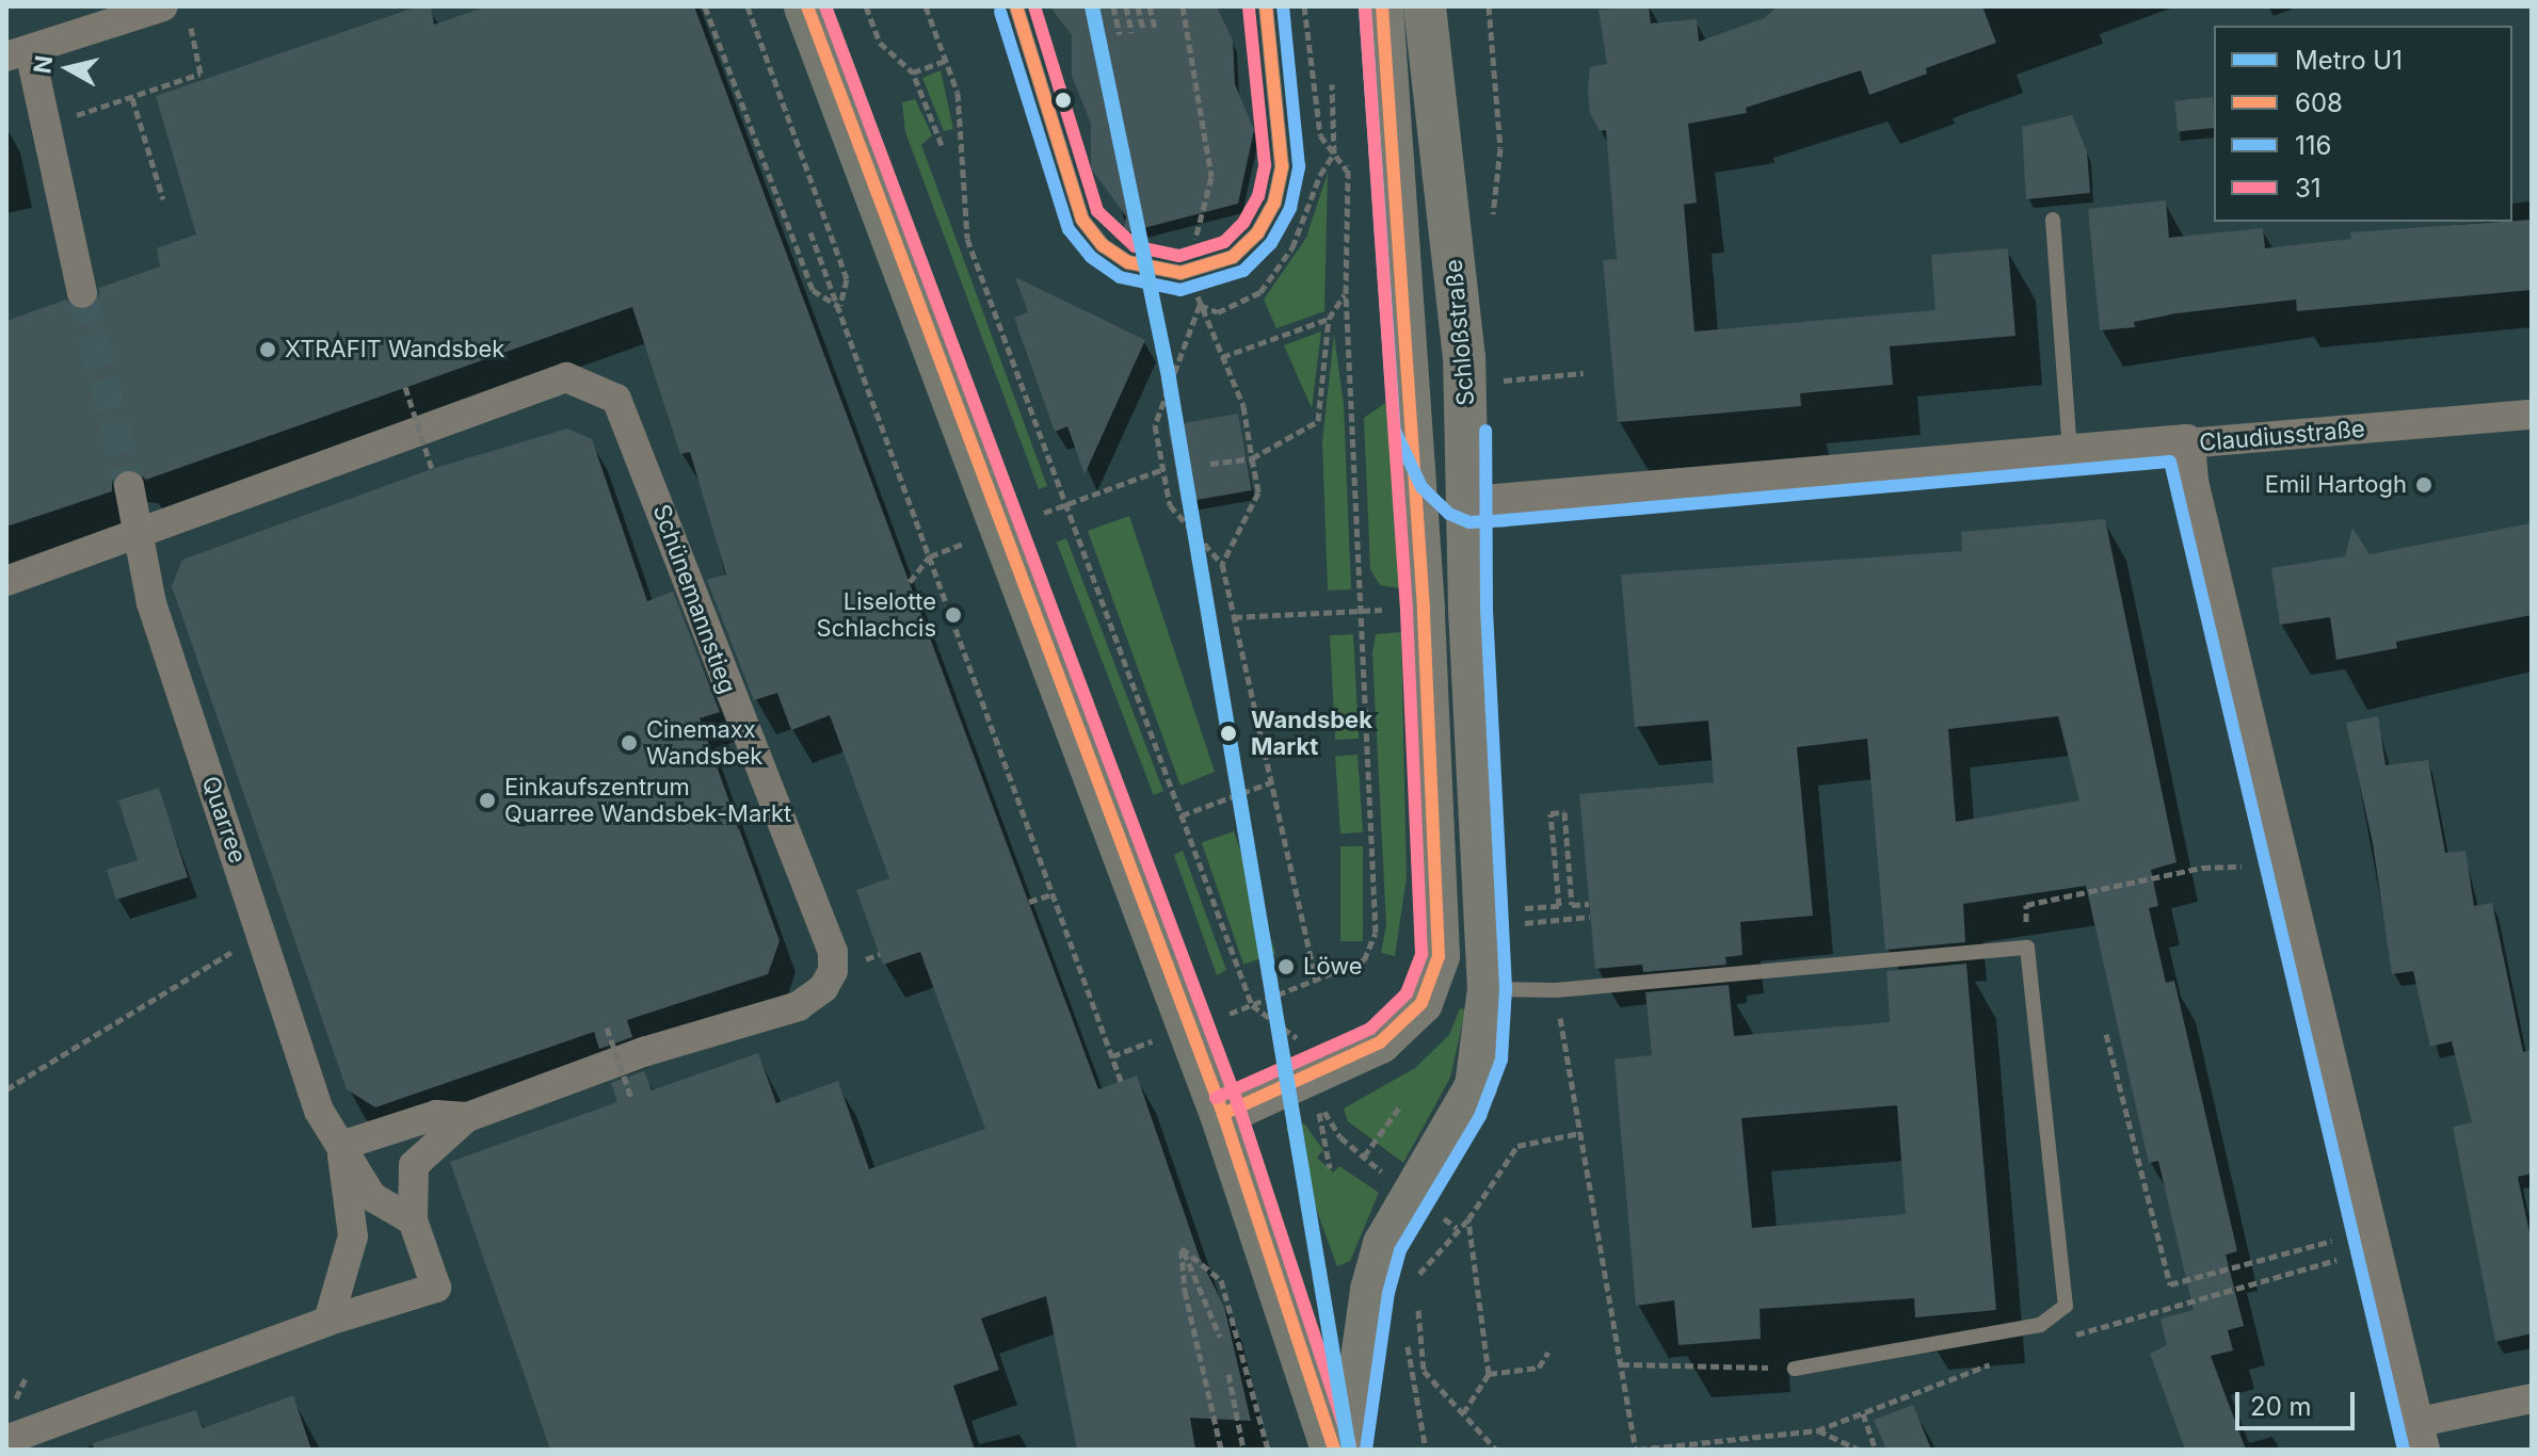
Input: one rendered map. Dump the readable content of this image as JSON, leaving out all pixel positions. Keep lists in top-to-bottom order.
{
  "streets": {
    "main road": ["Schloßstraße"],
    "street": ["Claudiusstraße", "Schünemannstieg", "Quarree"]
  },
  "crossings": [
    ["Schloßstraße", "Claudiusstraße"],
    ["Schünemannstieg", "Quarree"]
  ],
  "places": [
    "XTRAFIT Wandsbek",
    "Emil Hartogh",
    "Liselotte Schlachcis",
    "Wandsbek Markt",
    "Cinemaxx Wandsbek",
    "Einkaufszentrum Quarree Wandsbek-Markt",
    "Löwe"
  ],
  "lines": [
    "metro line U1",
    "transit line 608",
    "transit line 116",
    "transit line 31"
  ],
  "legend": [
    "Metro U1",
    "608",
    "116",
    "31"
  ],
  "scale_bar": "20 m",
  "north": "left"
}
